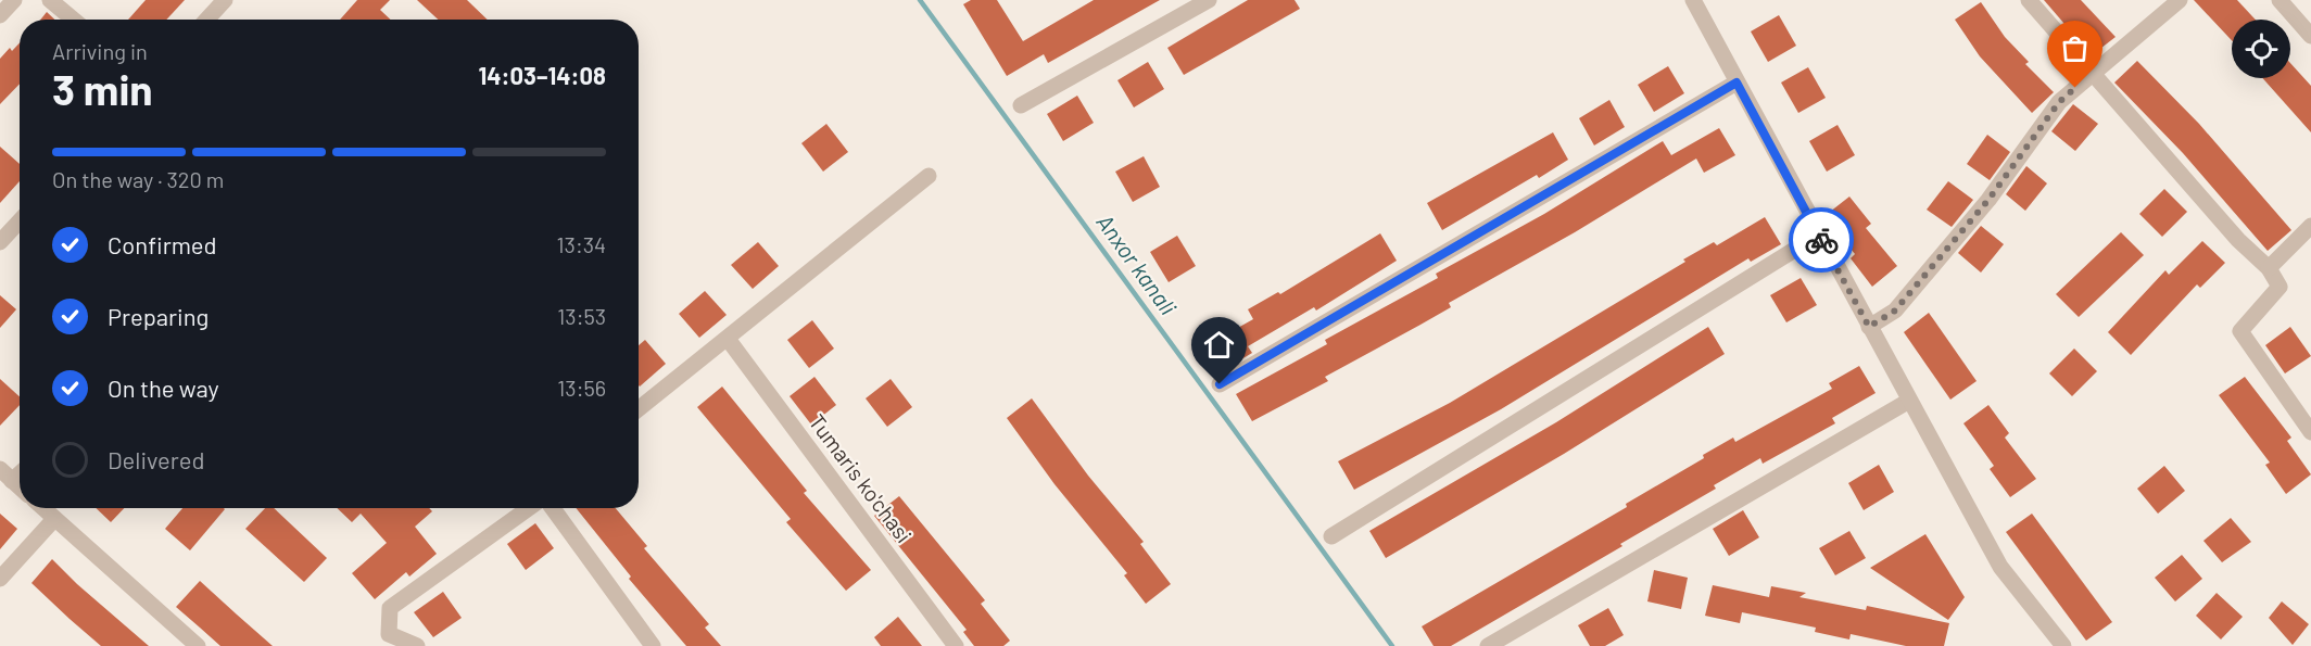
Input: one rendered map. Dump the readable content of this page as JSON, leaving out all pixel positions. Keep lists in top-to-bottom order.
{
  "streets": {
    "street": ["Tumaris ko'chasi"]
  },
  "water": ["Anxor kanali"],
  "page": {
    "heading": ["3 min", "Arriving in", "14:03–14:08"],
    "bar": "On the way · 320 m",
    "list": [
      ["Confirmed", "13:34"],
      ["Preparing", "13:53"],
      ["On the way", "13:56"],
      "Delivered"
    ]
  }
}
